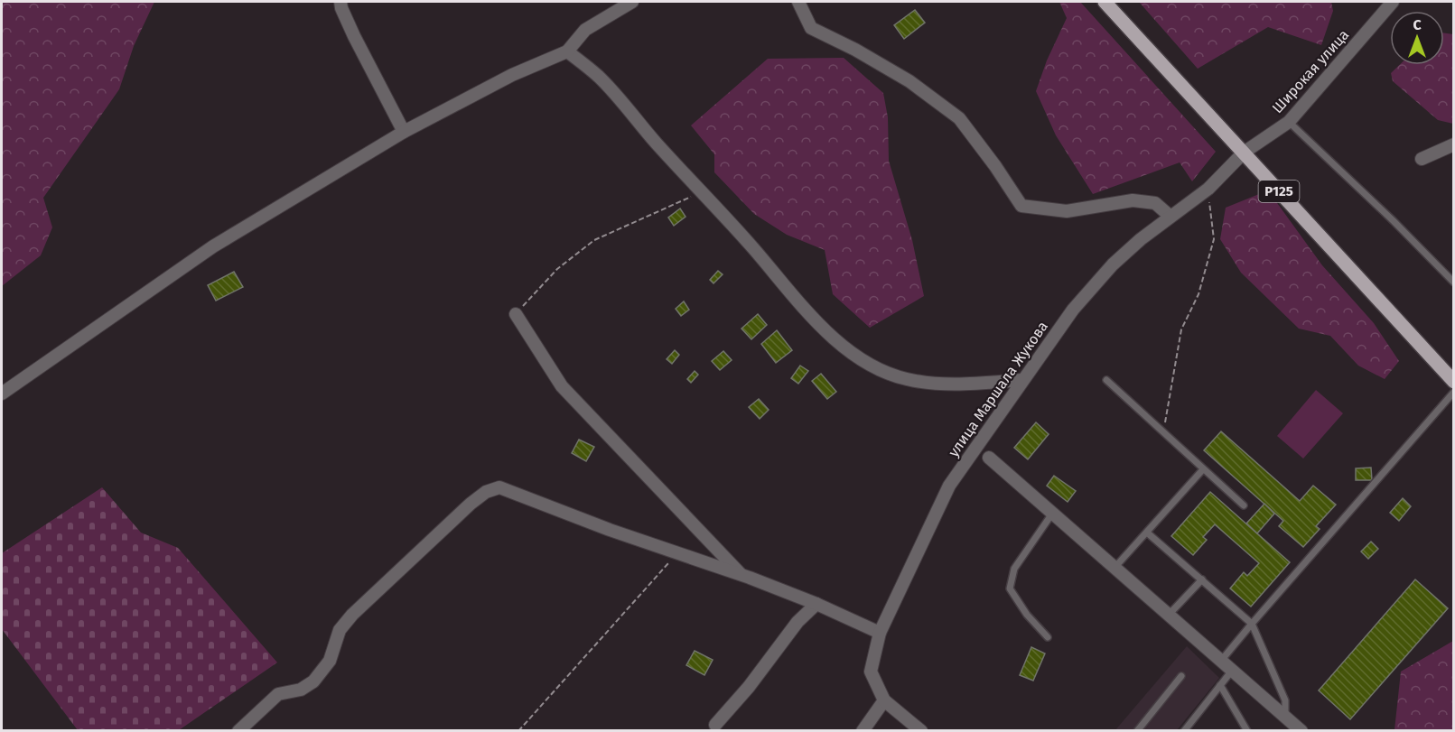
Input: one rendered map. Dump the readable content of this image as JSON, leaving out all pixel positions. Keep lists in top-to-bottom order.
{
  "streets": {
    "main road": ["Р125"],
    "street": ["Широкая улица", "улица Маршала Жукова"]
  },
  "crossings": [
    ["Широкая улица", "Р125"],
    ["Широкая улица", "улица Маршала Жукова"],
    ["Р125", "улица Маршала Жукова"]
  ],
  "north": "top"
}
